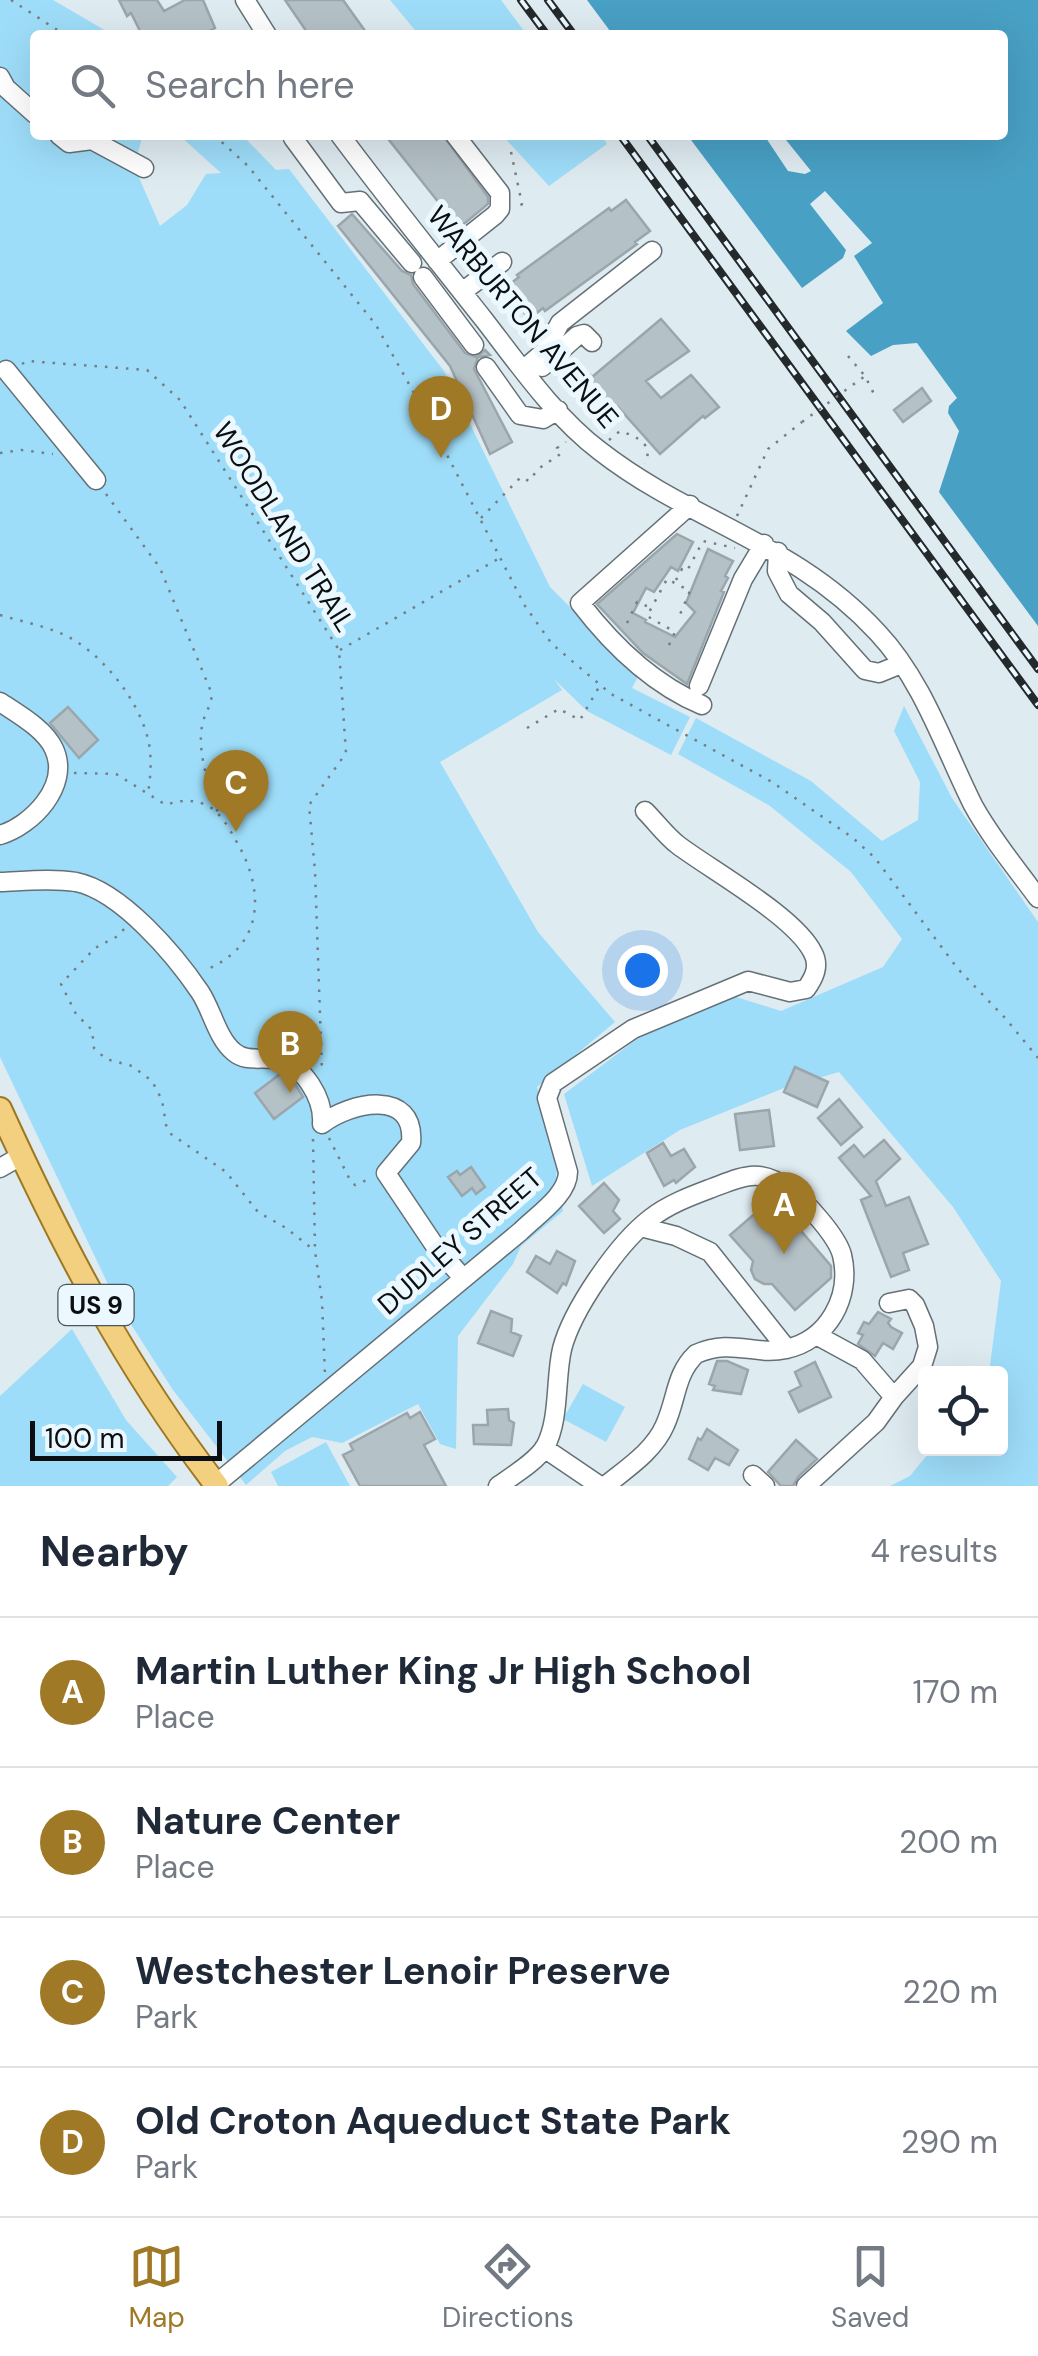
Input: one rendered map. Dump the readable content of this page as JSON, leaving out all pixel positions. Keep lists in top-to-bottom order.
{
  "streets": {
    "main road": ["US 9"],
    "street": ["WARBURTON AVENUE", "DUDLEY STREET"],
    "path": ["WOODLAND TRAIL"]
  },
  "crossings": [
    ["DUDLEY STREET", "US 9"]
  ],
  "scale_bar": "100 m",
  "page": {
    "search": "Search here",
    "pins": [
      "D",
      "C",
      "B",
      "A"
    ],
    "scale": "100 m",
    "heading": ["Nearby", "4 results"],
    "list": [
      {
        "mark": "A",
        "name": "Martin Luther King Jr High School",
        "note": "Place",
        "value": "170 m"
      },
      {
        "mark": "B",
        "name": "Nature Center",
        "note": "Place",
        "value": "200 m"
      },
      {
        "mark": "C",
        "name": "Westchester Lenoir Preserve",
        "note": "Park",
        "value": "220 m"
      },
      {
        "mark": "D",
        "name": "Old Croton Aqueduct State Park",
        "note": "Park",
        "value": "290 m"
      }
    ],
    "nav": ["Map", "Directions", "Saved"]
  }
}
